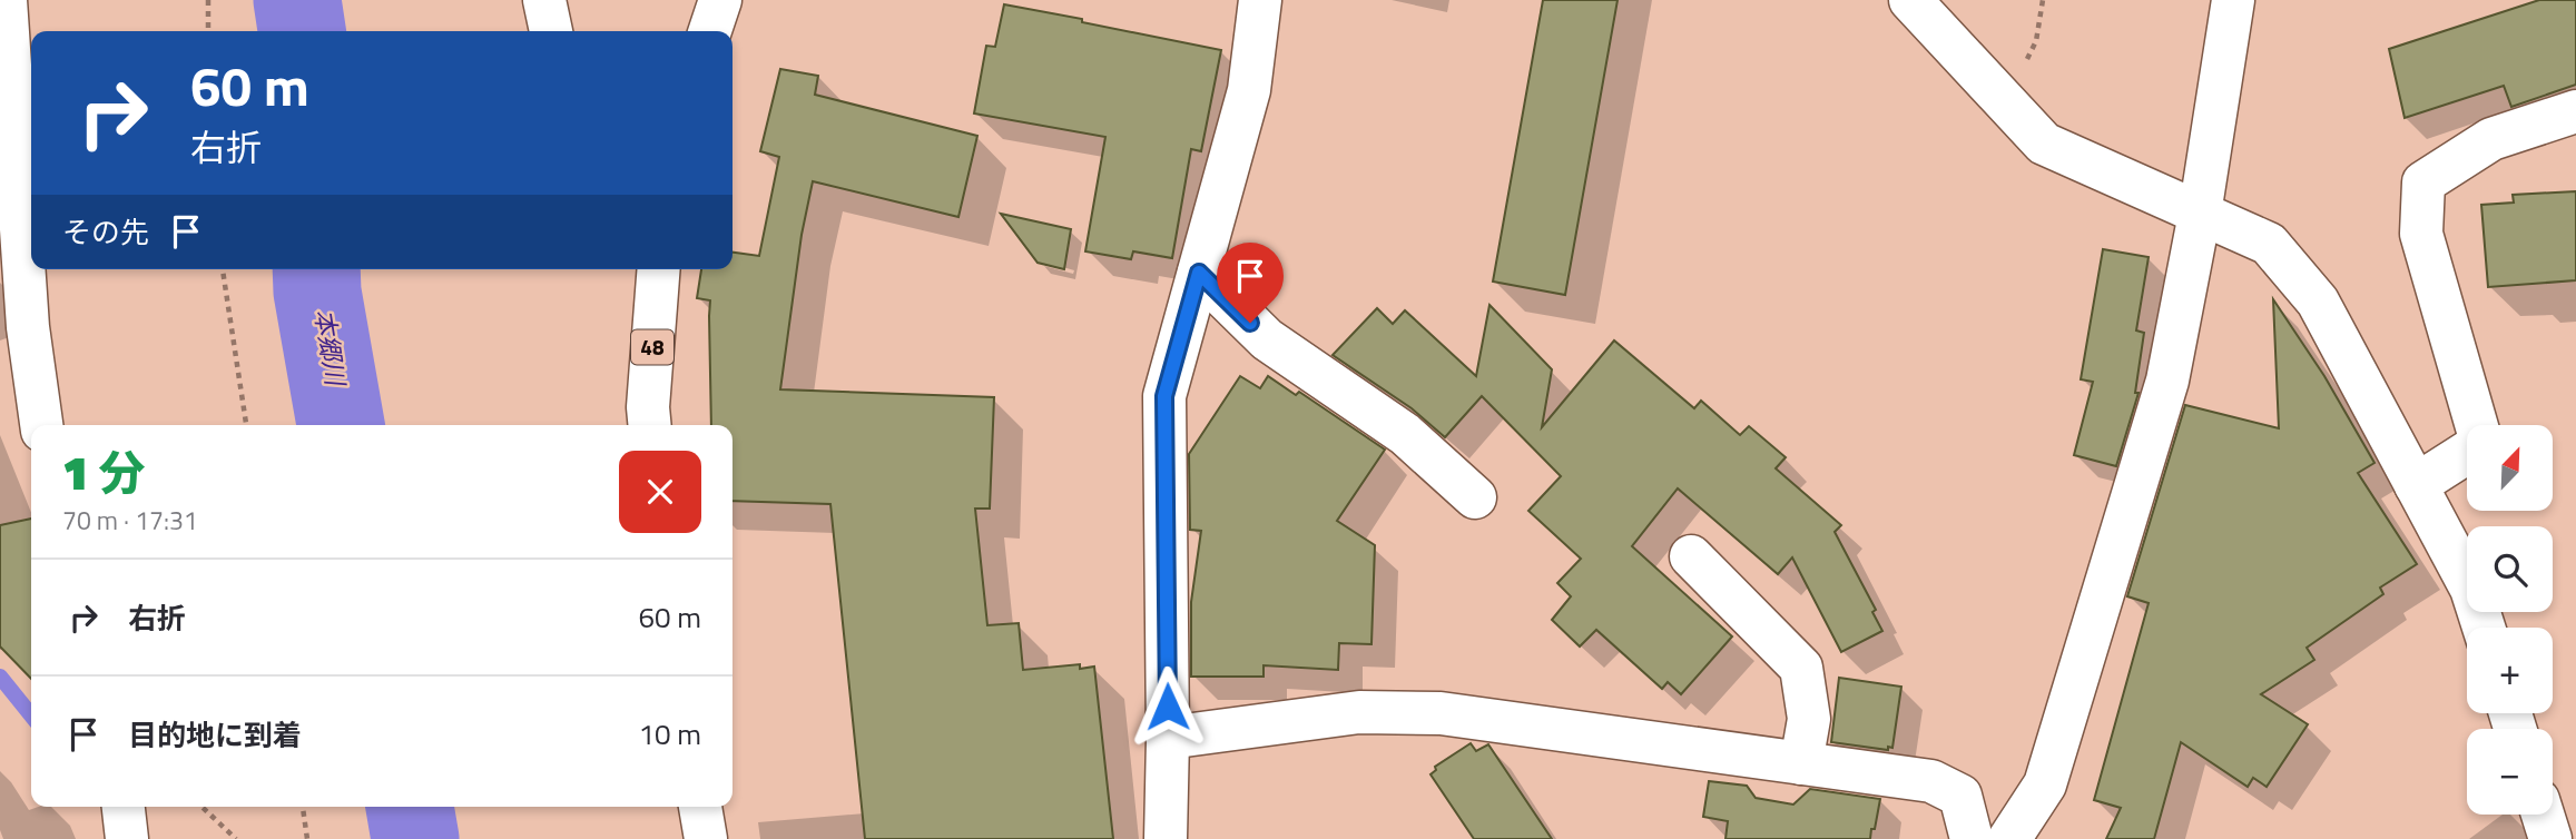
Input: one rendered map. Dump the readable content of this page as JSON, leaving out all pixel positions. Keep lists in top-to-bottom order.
{
  "streets": {
    "street": ["48"]
  },
  "water": ["本郷川"],
  "north": "top right",
  "page": {
    "turn": ["60 m", "右折"],
    "then": "その先",
    "map_buttons": ["+", "−"],
    "heading": ["1 分", "70 m · 17:31"],
    "list": [
      {
        "name": "右折",
        "value": "60 m"
      },
      {
        "name": "目的地に到着",
        "value": "10 m"
      }
    ]
  }
}
